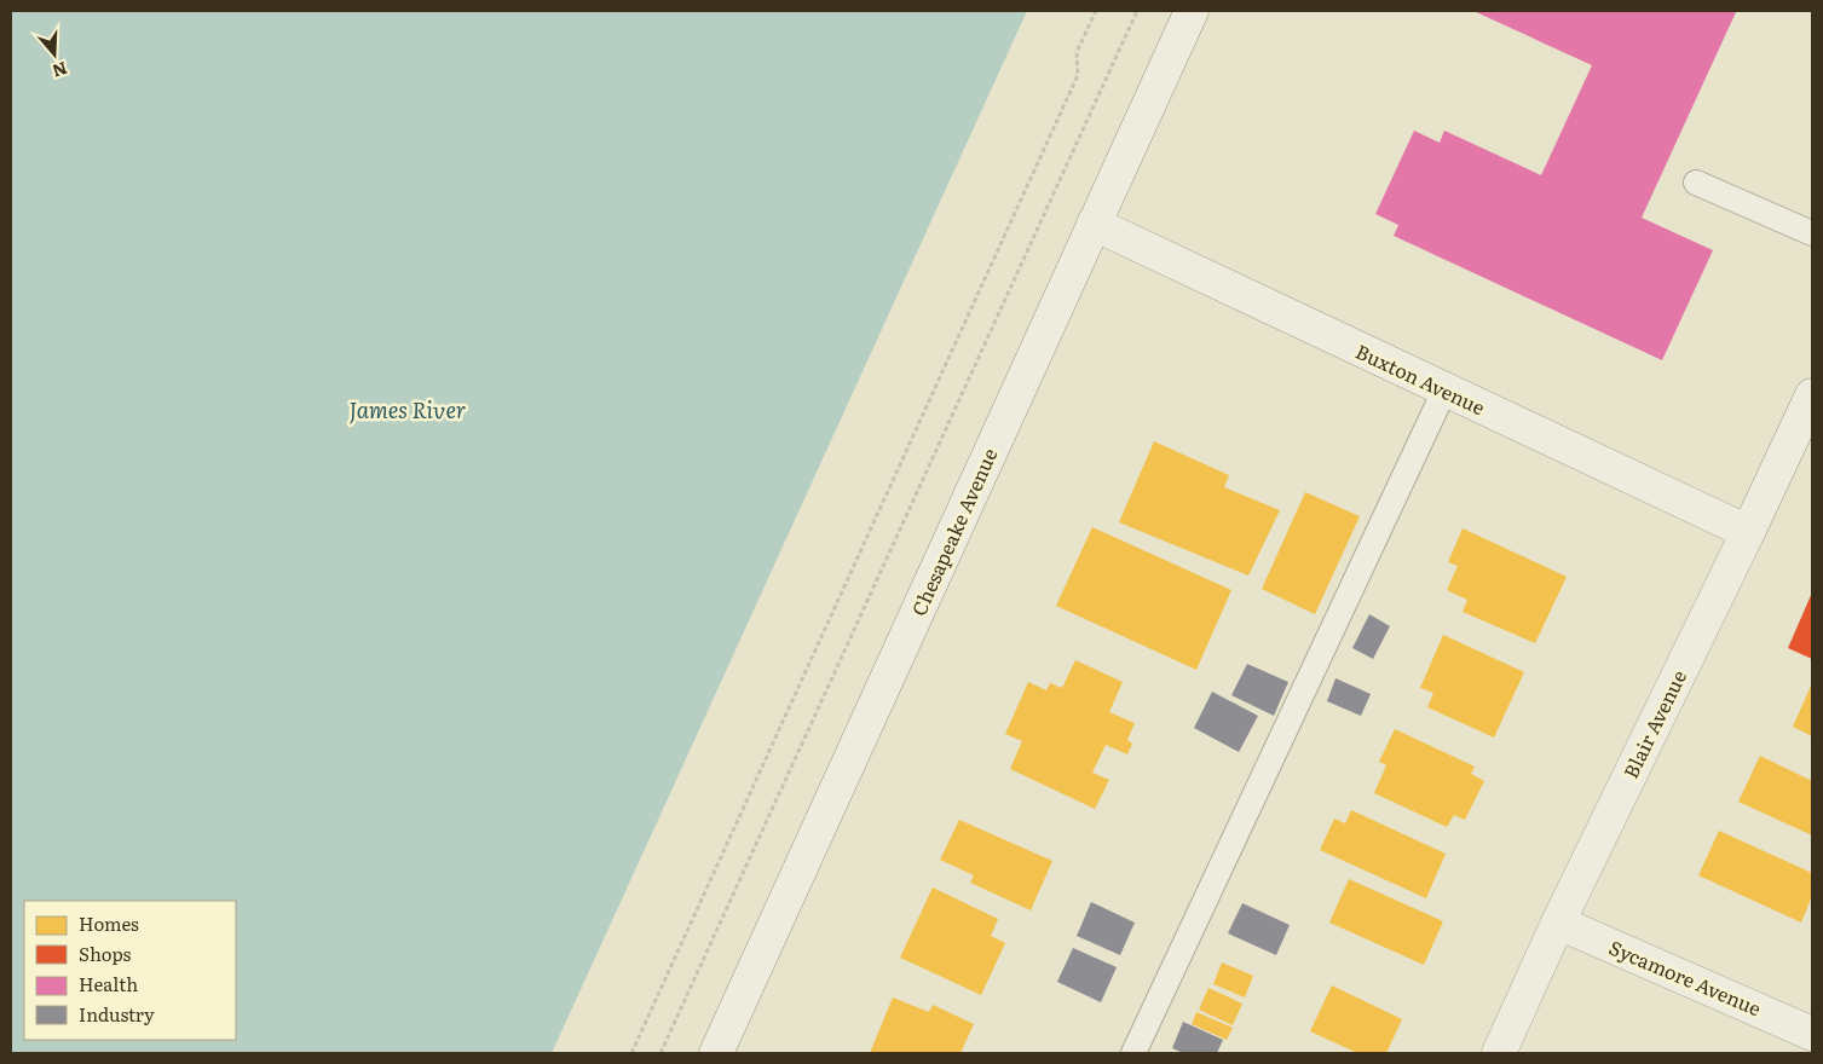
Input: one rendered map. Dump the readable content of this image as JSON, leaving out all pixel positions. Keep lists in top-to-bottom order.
{
  "streets": {
    "street": [
      "Buxton Avenue",
      "Chesapeake Avenue",
      "Blair Avenue",
      "Sycamore Avenue"
    ]
  },
  "crossings": [
    ["Buxton Avenue", "Chesapeake Avenue"],
    ["Buxton Avenue", "Blair Avenue"],
    ["Blair Avenue", "Sycamore Avenue"]
  ],
  "water": ["James River"],
  "legend": [
    "Homes",
    "Shops",
    "Health",
    "Industry"
  ],
  "north": "bottom"
}
